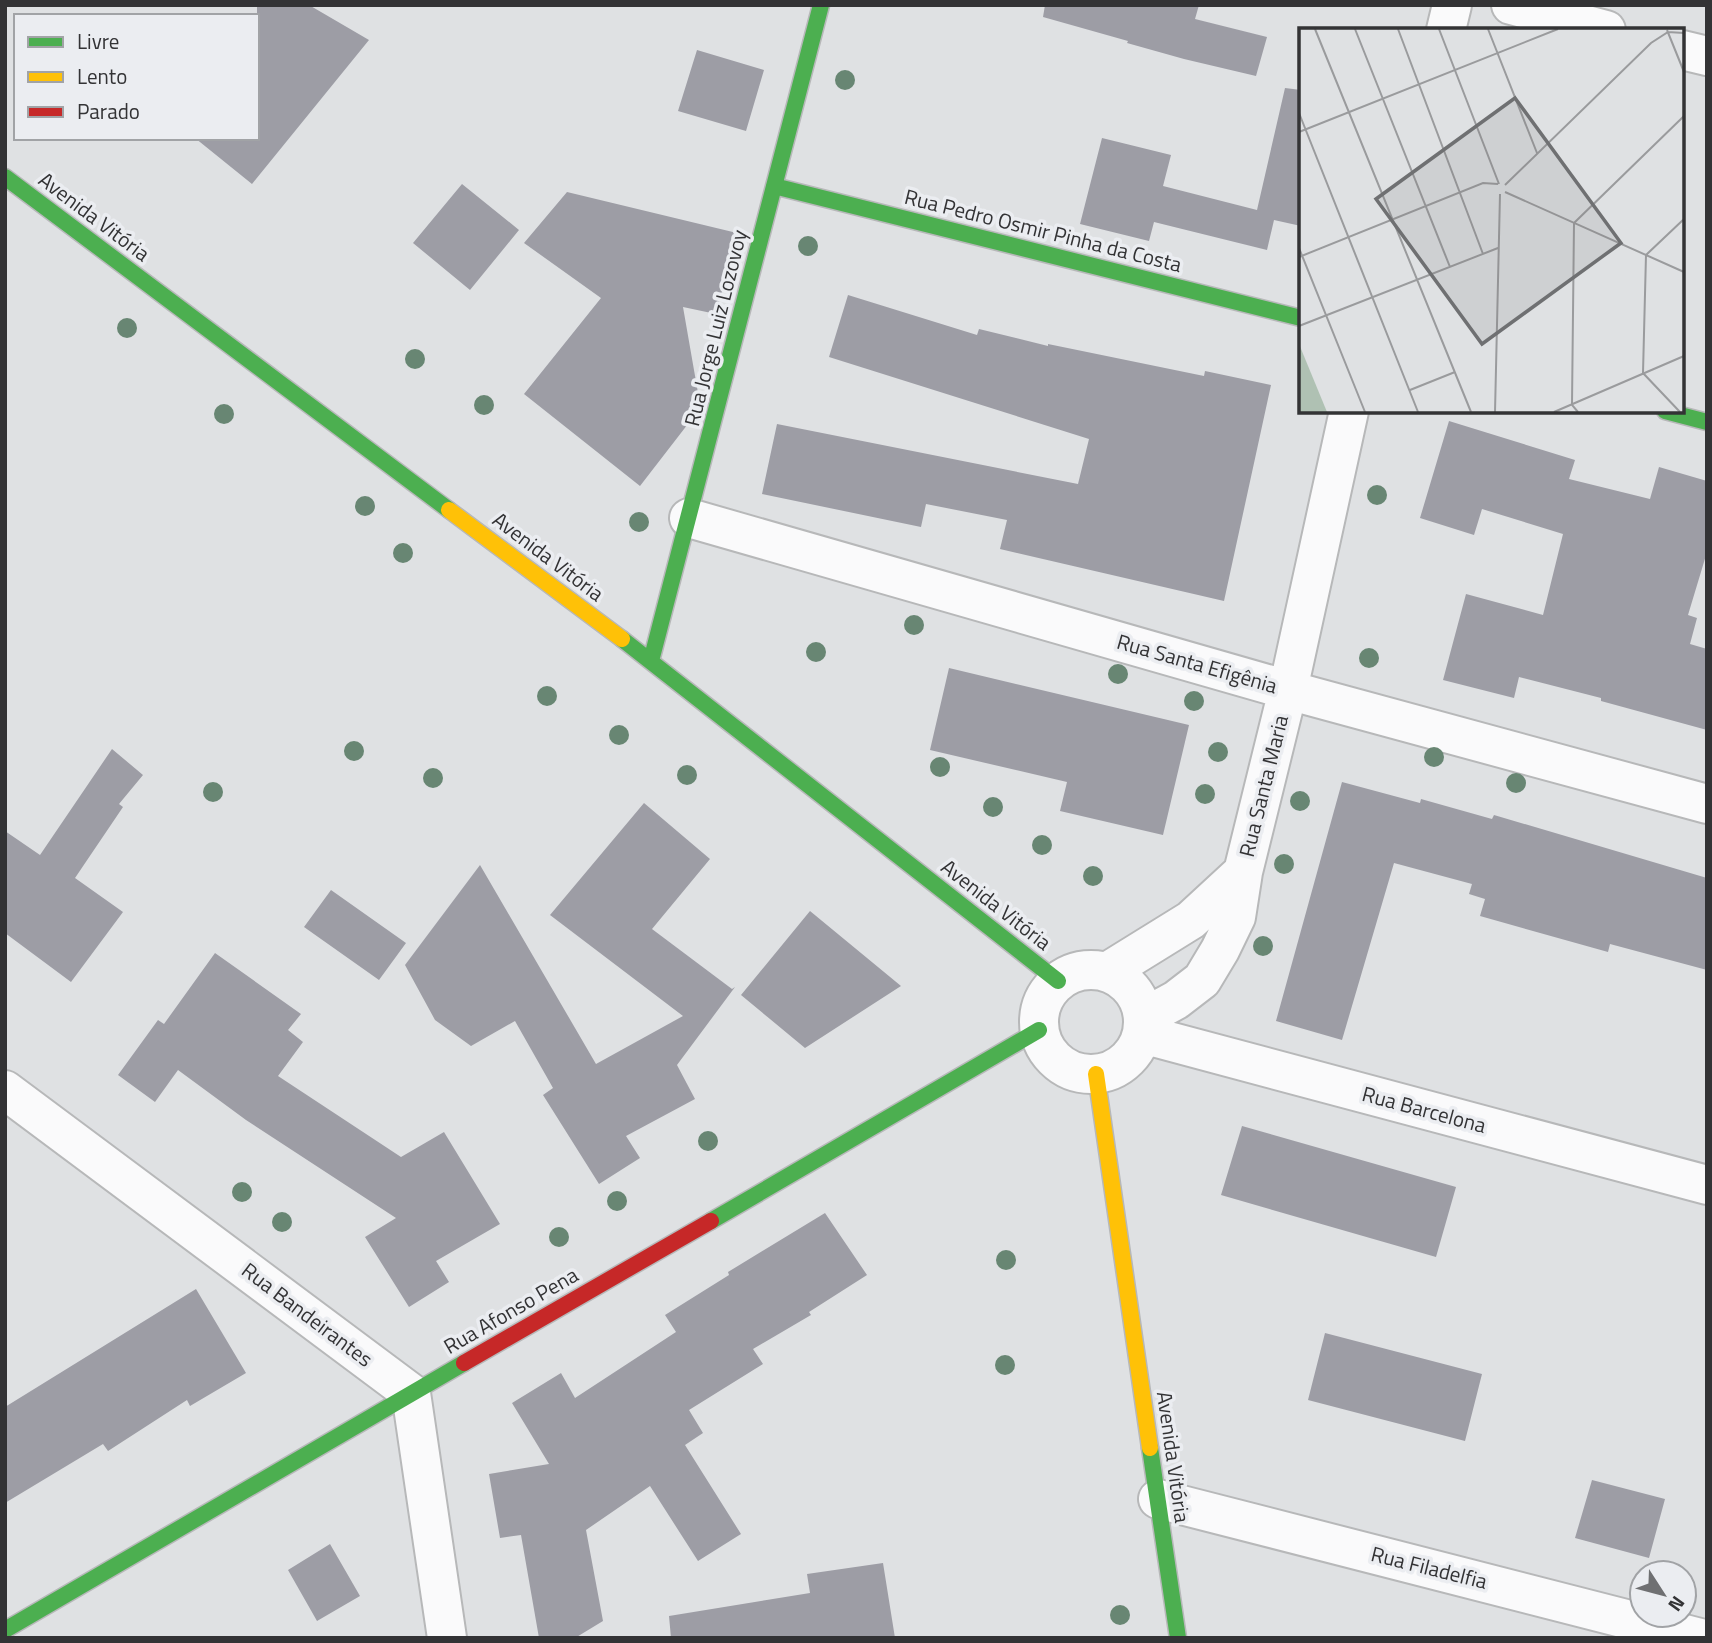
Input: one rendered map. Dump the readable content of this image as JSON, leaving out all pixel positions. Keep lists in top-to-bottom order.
{
  "streets": {
    "street": [
      "Avenida Vitória",
      "Rua Pedro Osmir Pinha da Costa",
      "Rua Jorge Luiz Lozovoy",
      "Rua Santa Efigênia",
      "Rua Santa Maria",
      "Rua Barcelona",
      "Rua Afonso Pena",
      "Rua Bandeirantes",
      "Rua Filadelfia"
    ]
  },
  "crossings": [
    ["Avenida Vitória", "Rua Jorge Luiz Lozovoy"],
    ["Avenida Vitória", "Rua Santa Maria"],
    ["Avenida Vitória", "Rua Barcelona"],
    ["Avenida Vitória", "Rua Afonso Pena"],
    ["Avenida Vitória", "Rua Filadelfia"],
    ["Rua Pedro Osmir Pinha da Costa", "Rua Jorge Luiz Lozovoy"],
    ["Rua Jorge Luiz Lozovoy", "Rua Santa Efigênia"],
    ["Rua Santa Efigênia", "Rua Santa Maria"],
    ["Rua Santa Maria", "Rua Barcelona"],
    ["Rua Santa Maria", "Rua Afonso Pena"],
    ["Rua Barcelona", "Rua Afonso Pena"],
    ["Rua Afonso Pena", "Rua Bandeirantes"]
  ],
  "legend": ["Livre", "Lento", "Parado"],
  "north": "bottom right"
}
